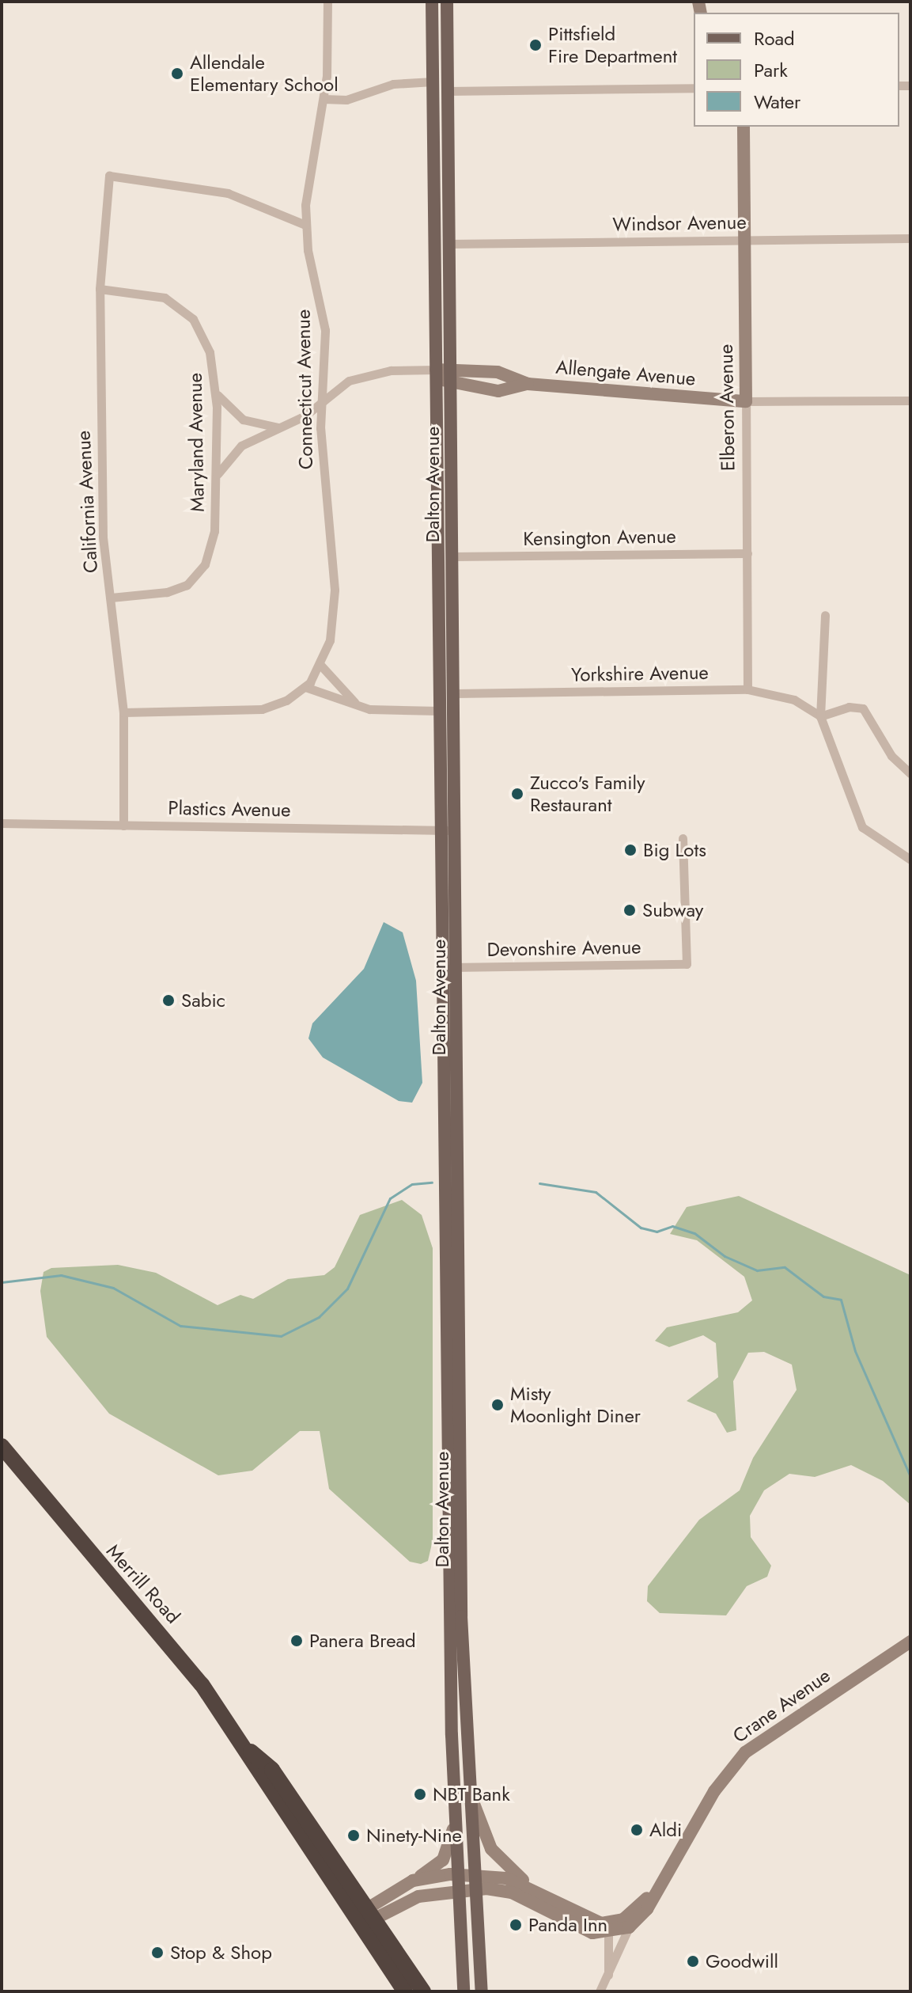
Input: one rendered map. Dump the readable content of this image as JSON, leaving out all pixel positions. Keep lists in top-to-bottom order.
{
  "streets": {
    "highway": ["Merrill Road"],
    "main road": [
      "Allengate Avenue",
      "Elberon Avenue",
      "Dalton Avenue",
      "Crane Avenue"
    ],
    "street": [
      "Windsor Avenue",
      "Connecticut Avenue",
      "Maryland Avenue",
      "California Avenue",
      "Kensington Avenue",
      "Yorkshire Avenue",
      "Plastics Avenue",
      "Devonshire Avenue"
    ]
  },
  "crossings": [
    ["Windsor Avenue", "Elberon Avenue"],
    ["Windsor Avenue", "Dalton Avenue"],
    ["Allengate Avenue", "Elberon Avenue"],
    ["Allengate Avenue", "Dalton Avenue"],
    ["Connecticut Avenue", "California Avenue"],
    ["Elberon Avenue", "Kensington Avenue"],
    ["Elberon Avenue", "Yorkshire Avenue"],
    ["Maryland Avenue", "California Avenue"],
    ["Dalton Avenue", "Kensington Avenue"],
    ["Dalton Avenue", "Yorkshire Avenue"],
    ["Dalton Avenue", "Plastics Avenue"],
    ["Dalton Avenue", "Devonshire Avenue"],
    ["California Avenue", "Plastics Avenue"]
  ],
  "places": [
    "Pittsfield Fire Department",
    "Allendale Elementary School",
    "Zucco's Family Restaurant",
    "Big Lots",
    "Subway",
    "Sabic",
    "Misty Moonlight Diner",
    "Panera Bread",
    "NBT Bank",
    "Aldi",
    "Ninety-Nine",
    "Panda Inn",
    "Stop & Shop",
    "Goodwill"
  ],
  "legend": ["Road", "Park", "Water"]
}
